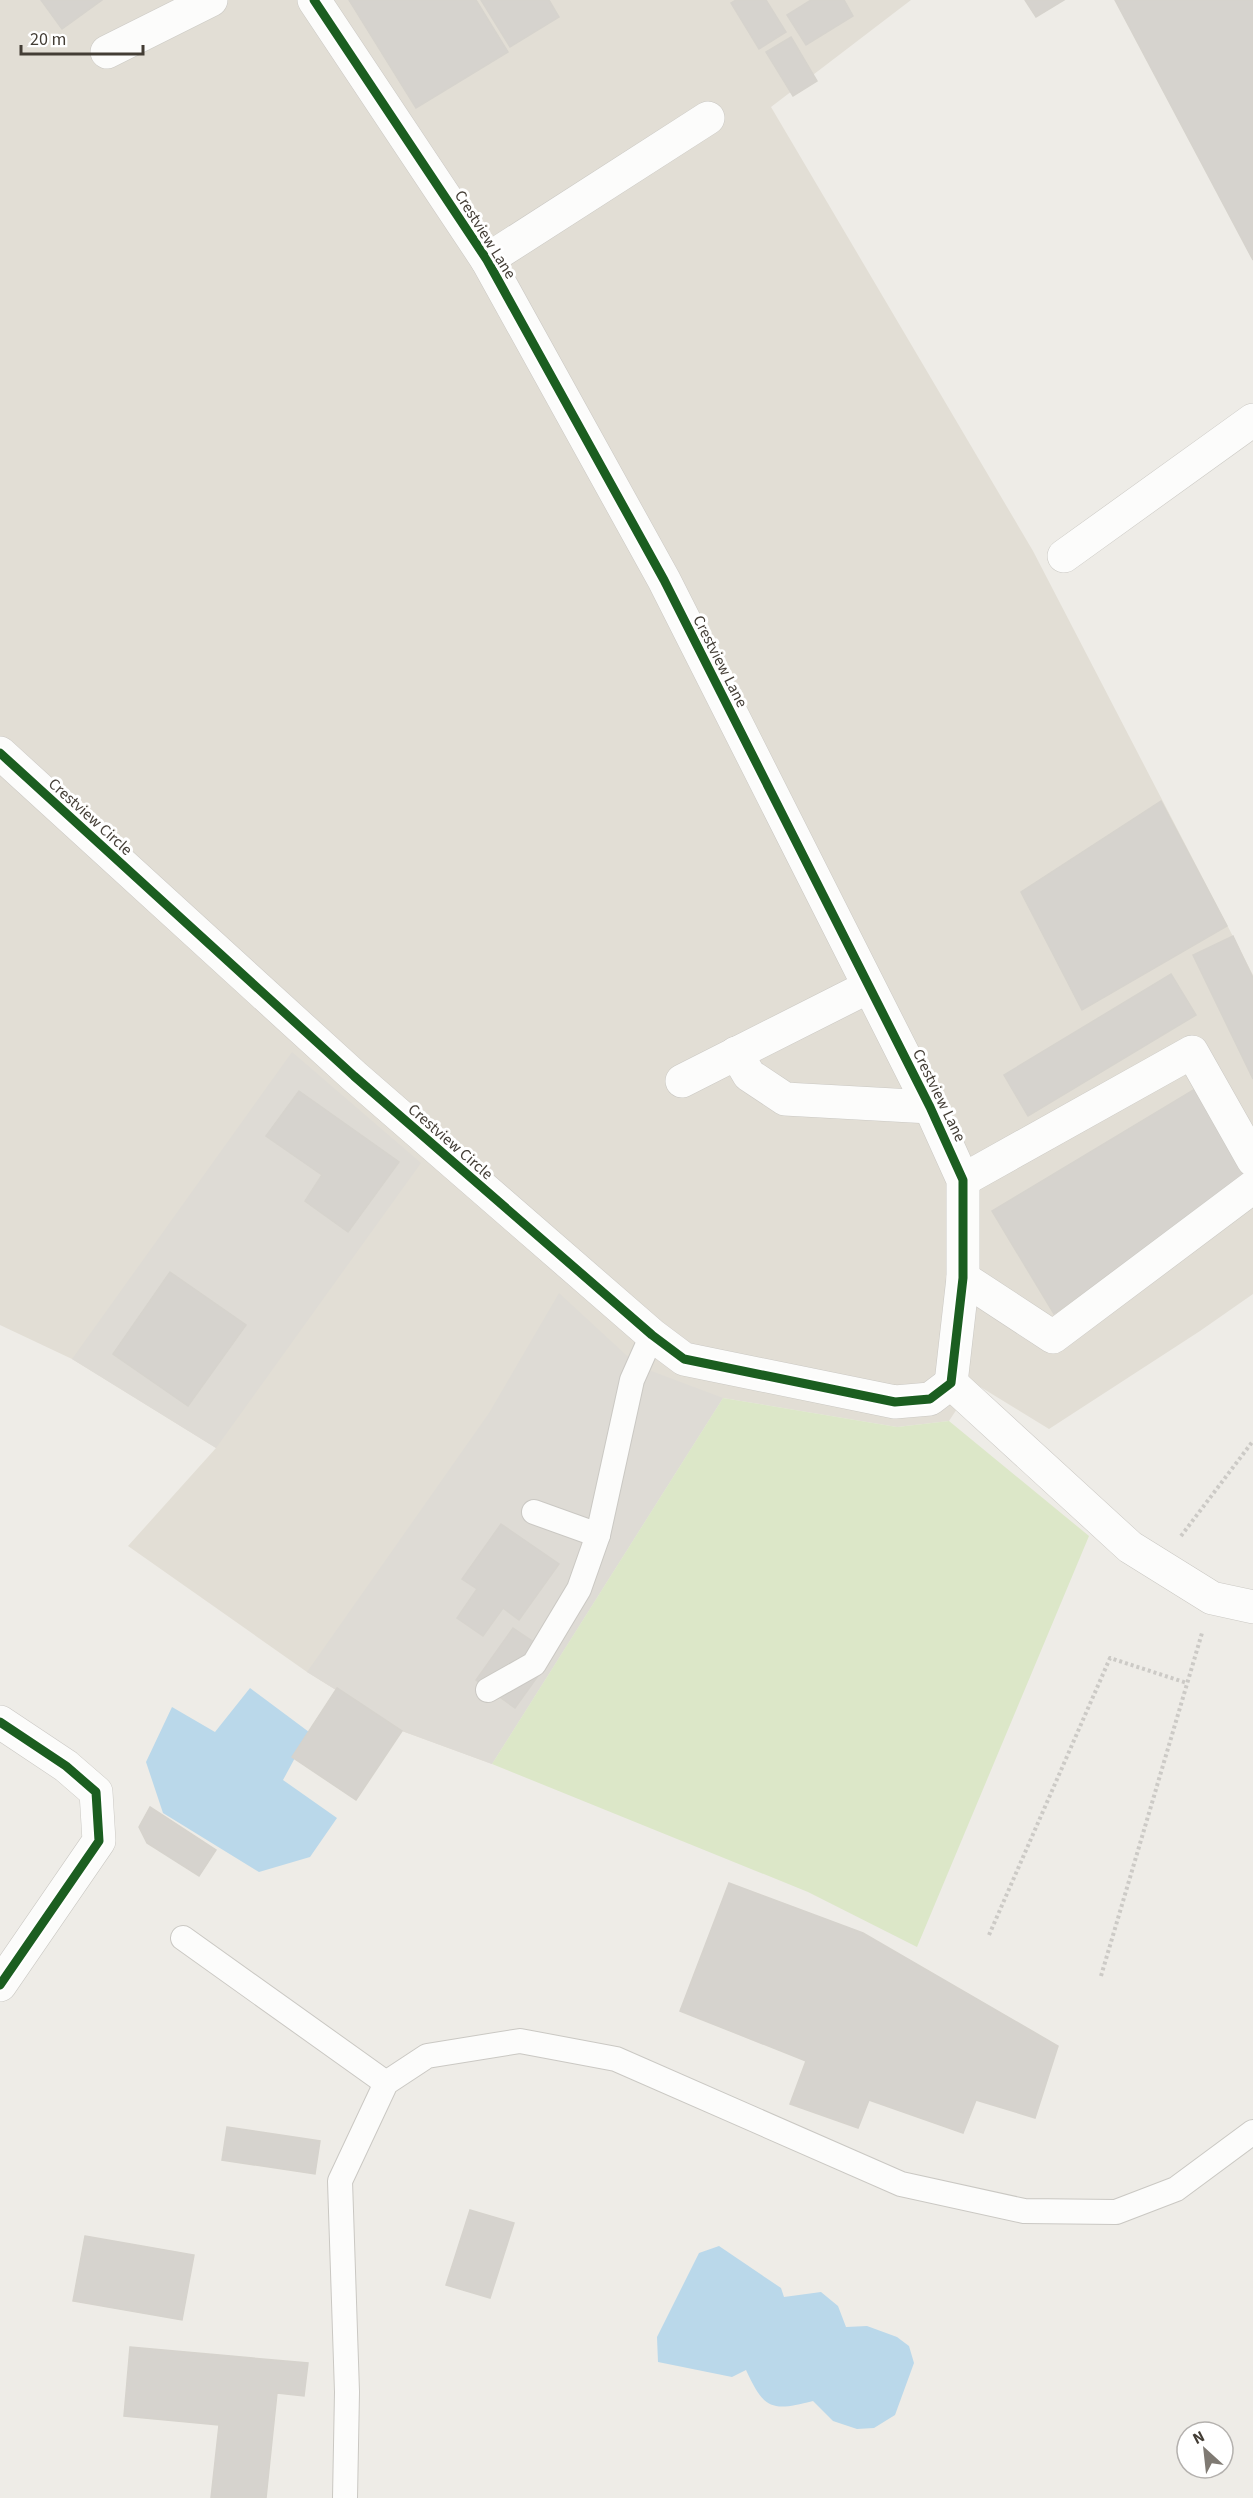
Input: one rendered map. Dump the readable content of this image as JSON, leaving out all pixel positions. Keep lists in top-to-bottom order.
{
  "streets": {
    "street": ["Crestview Lane", "Crestview Circle"]
  },
  "crossings": [
    ["Crestview Lane", "Crestview Circle"]
  ],
  "scale_bar": "20 m",
  "north": "top left"
}
